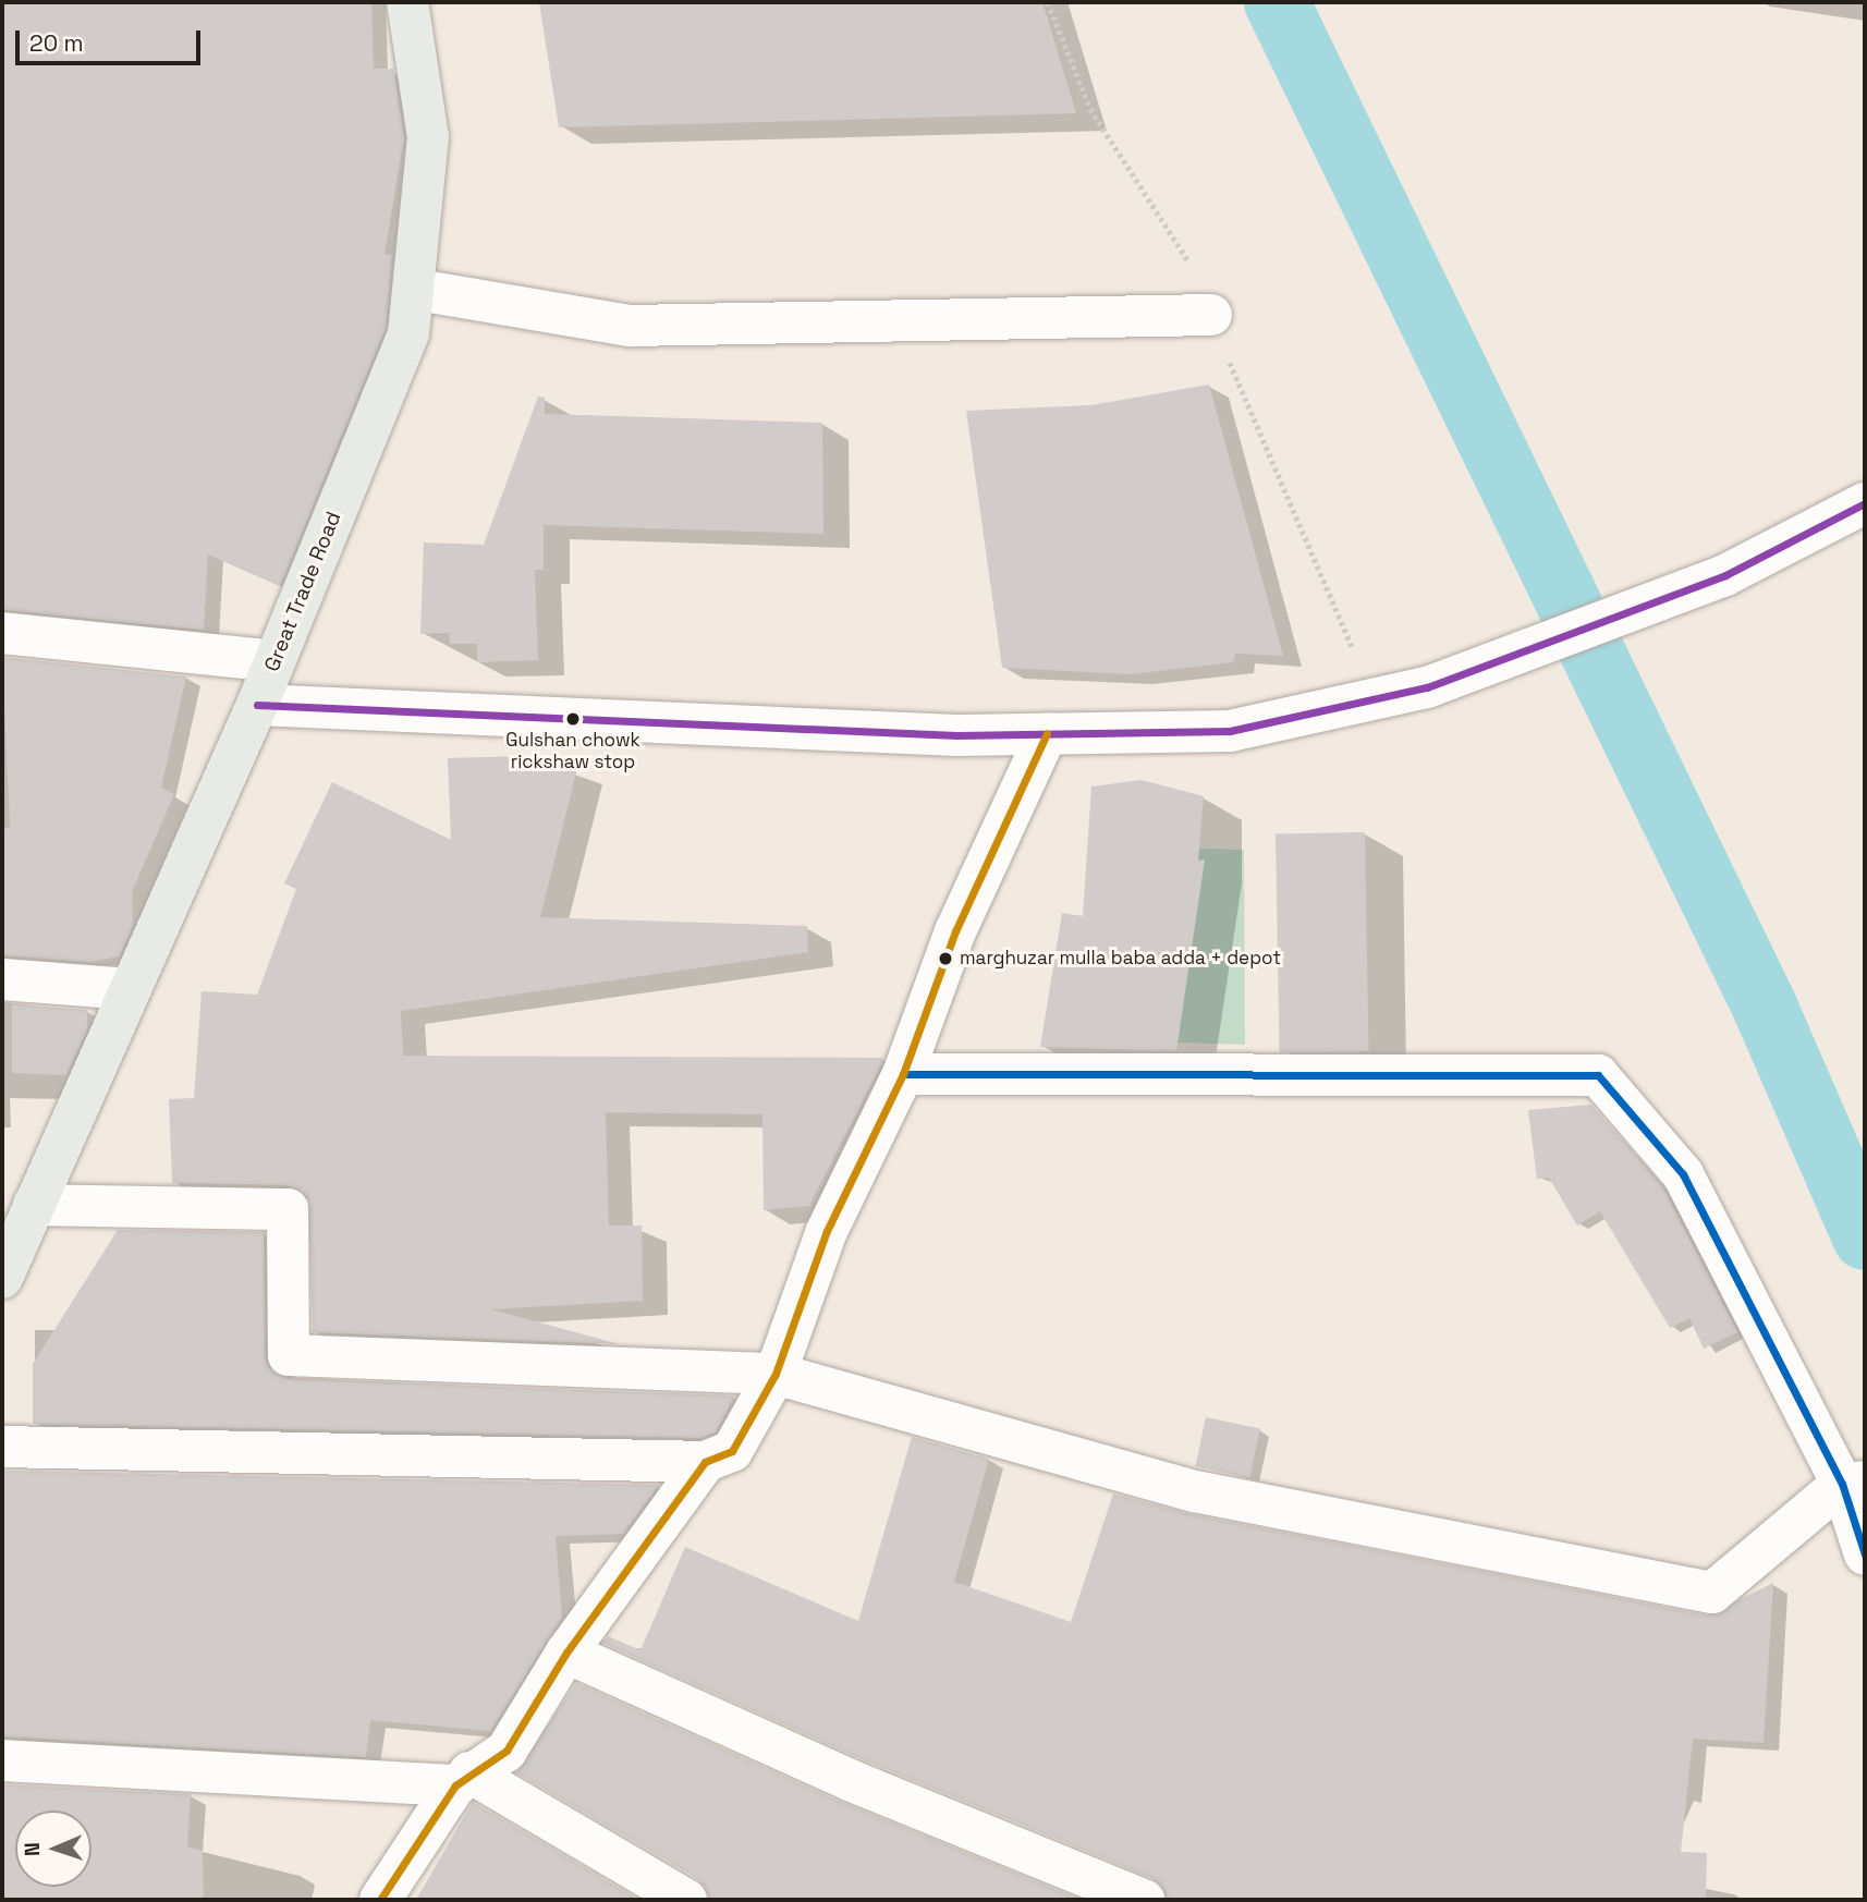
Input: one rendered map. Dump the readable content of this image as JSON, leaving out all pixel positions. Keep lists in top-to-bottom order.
{
  "streets": {
    "main road": ["Great Trade Road"]
  },
  "places": ["Gulshan chowk rickshaw stop", "marghuzar mulla baba adda + depot"],
  "scale_bar": "20 m",
  "north": "left"
}
